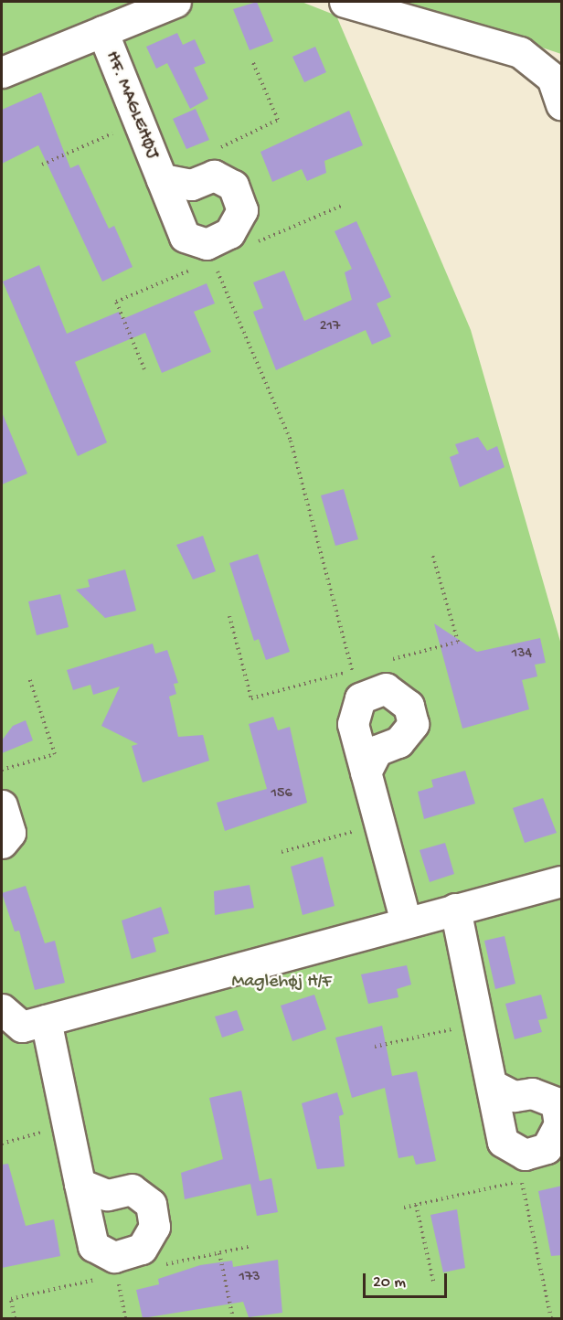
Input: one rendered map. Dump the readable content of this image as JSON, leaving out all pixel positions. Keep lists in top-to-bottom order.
{
  "streets": {
    "street": ["HF. MAGLEHØJ"]
  },
  "parks": ["Maglehøj H/F"],
  "house_numbers": [
    "217",
    "134",
    "156",
    "173"
  ],
  "scale_bar": "20 m"
}
